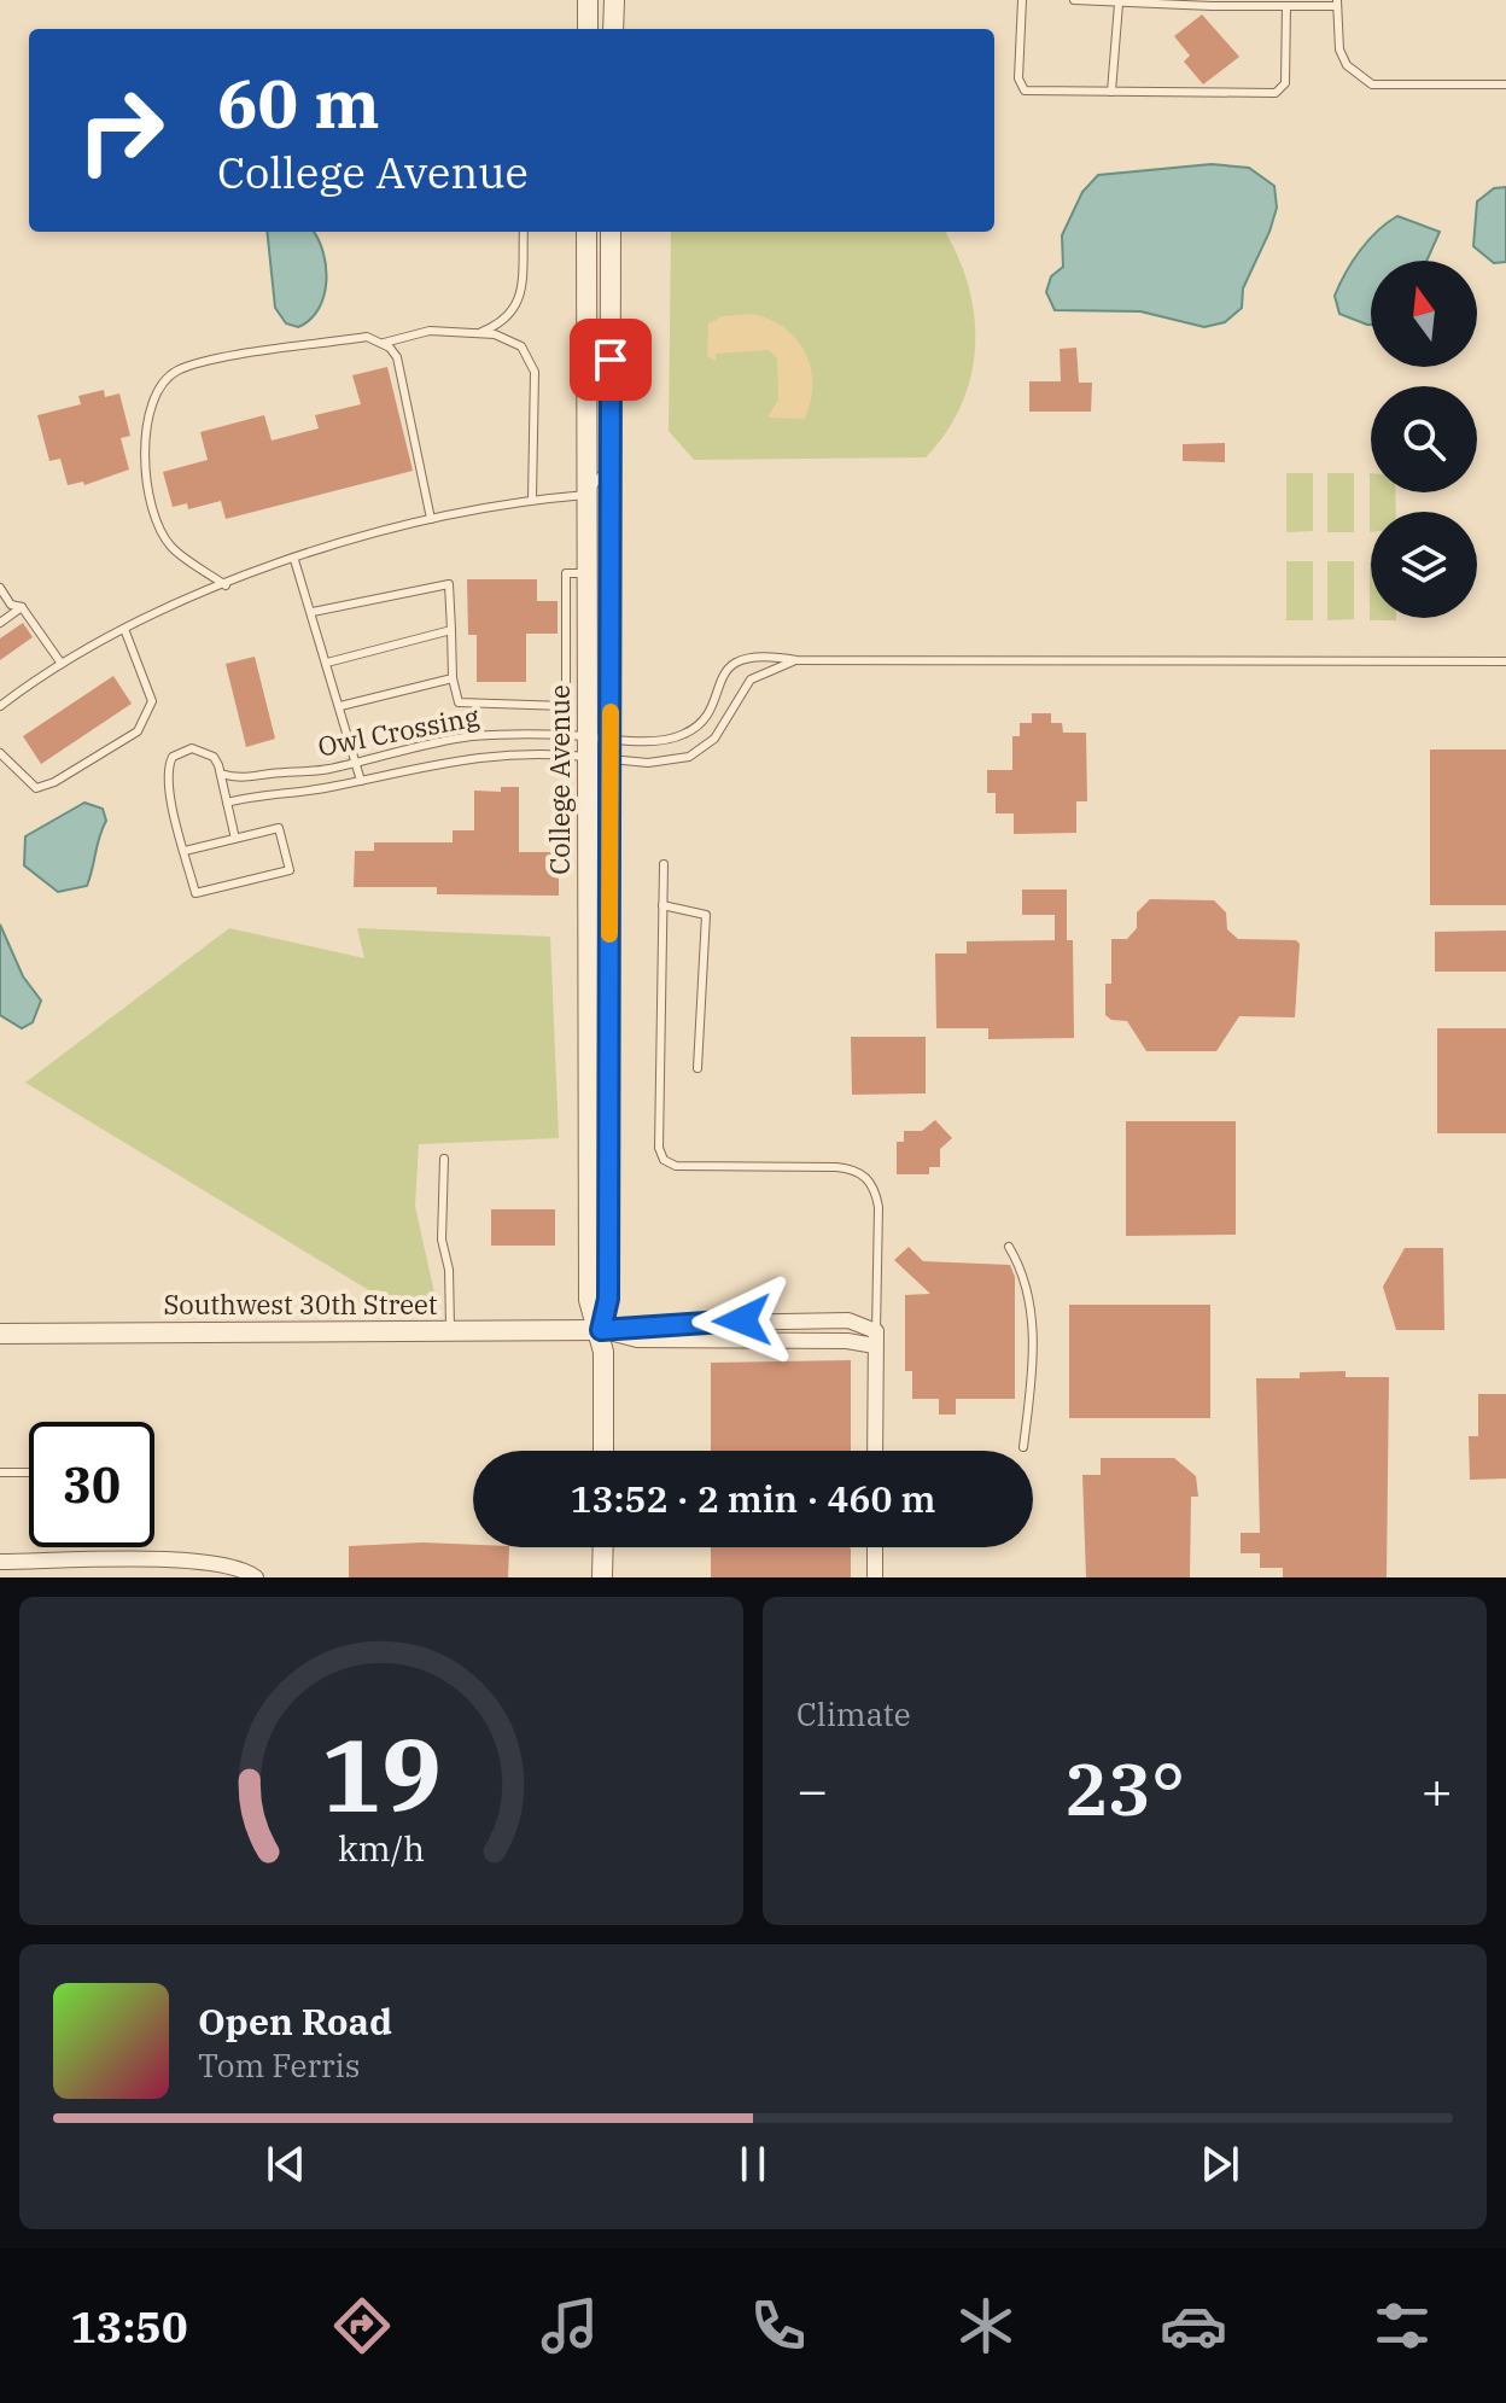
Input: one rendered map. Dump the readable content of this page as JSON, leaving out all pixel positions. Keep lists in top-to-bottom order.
{
  "streets": {
    "street": ["College Avenue", "Southwest 30th Street"],
    "lane": ["Owl Crossing"]
  },
  "crossings": [
    ["Owl Crossing", "College Avenue"],
    ["College Avenue", "Southwest 30th Street"]
  ],
  "north": "top",
  "page": {
    "turn": ["60 m", "College Avenue"],
    "limit": "30",
    "trip": "13:52 · 2 min · 460 m",
    "tile": "Climate",
    "heat": ["−", "23°", "+"],
    "song": ["Open Road", "Tom Ferris"],
    "tabs": "13:50",
    "gauge": ["19", "km/h"]
  }
}
